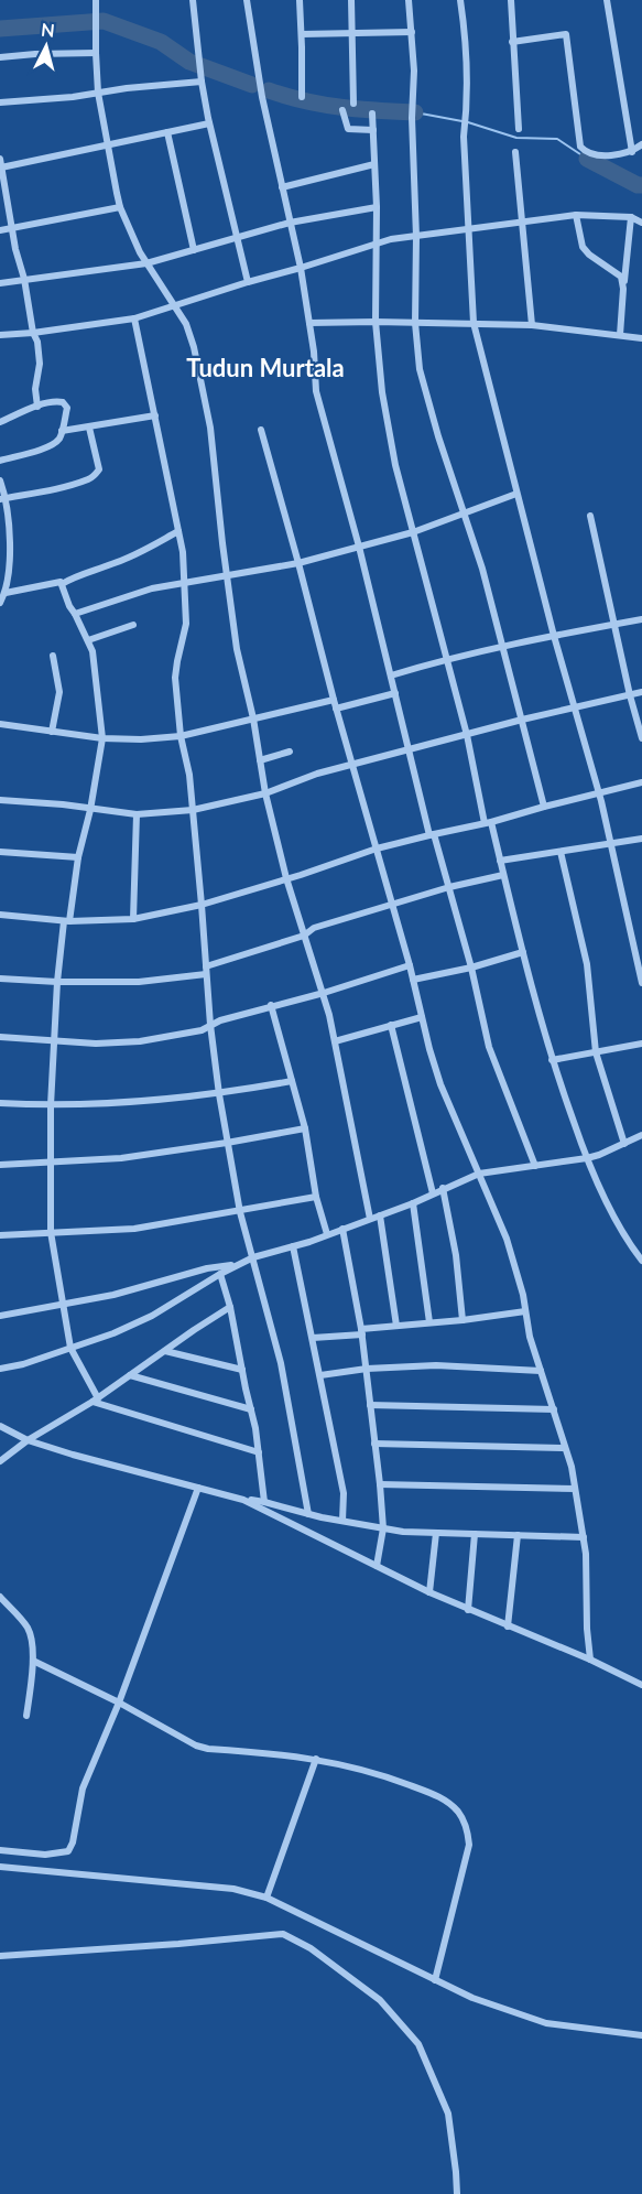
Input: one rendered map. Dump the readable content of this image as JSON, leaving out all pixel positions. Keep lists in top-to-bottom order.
{
  "districts": ["Tudun Murtala"],
  "north": "top"
}
